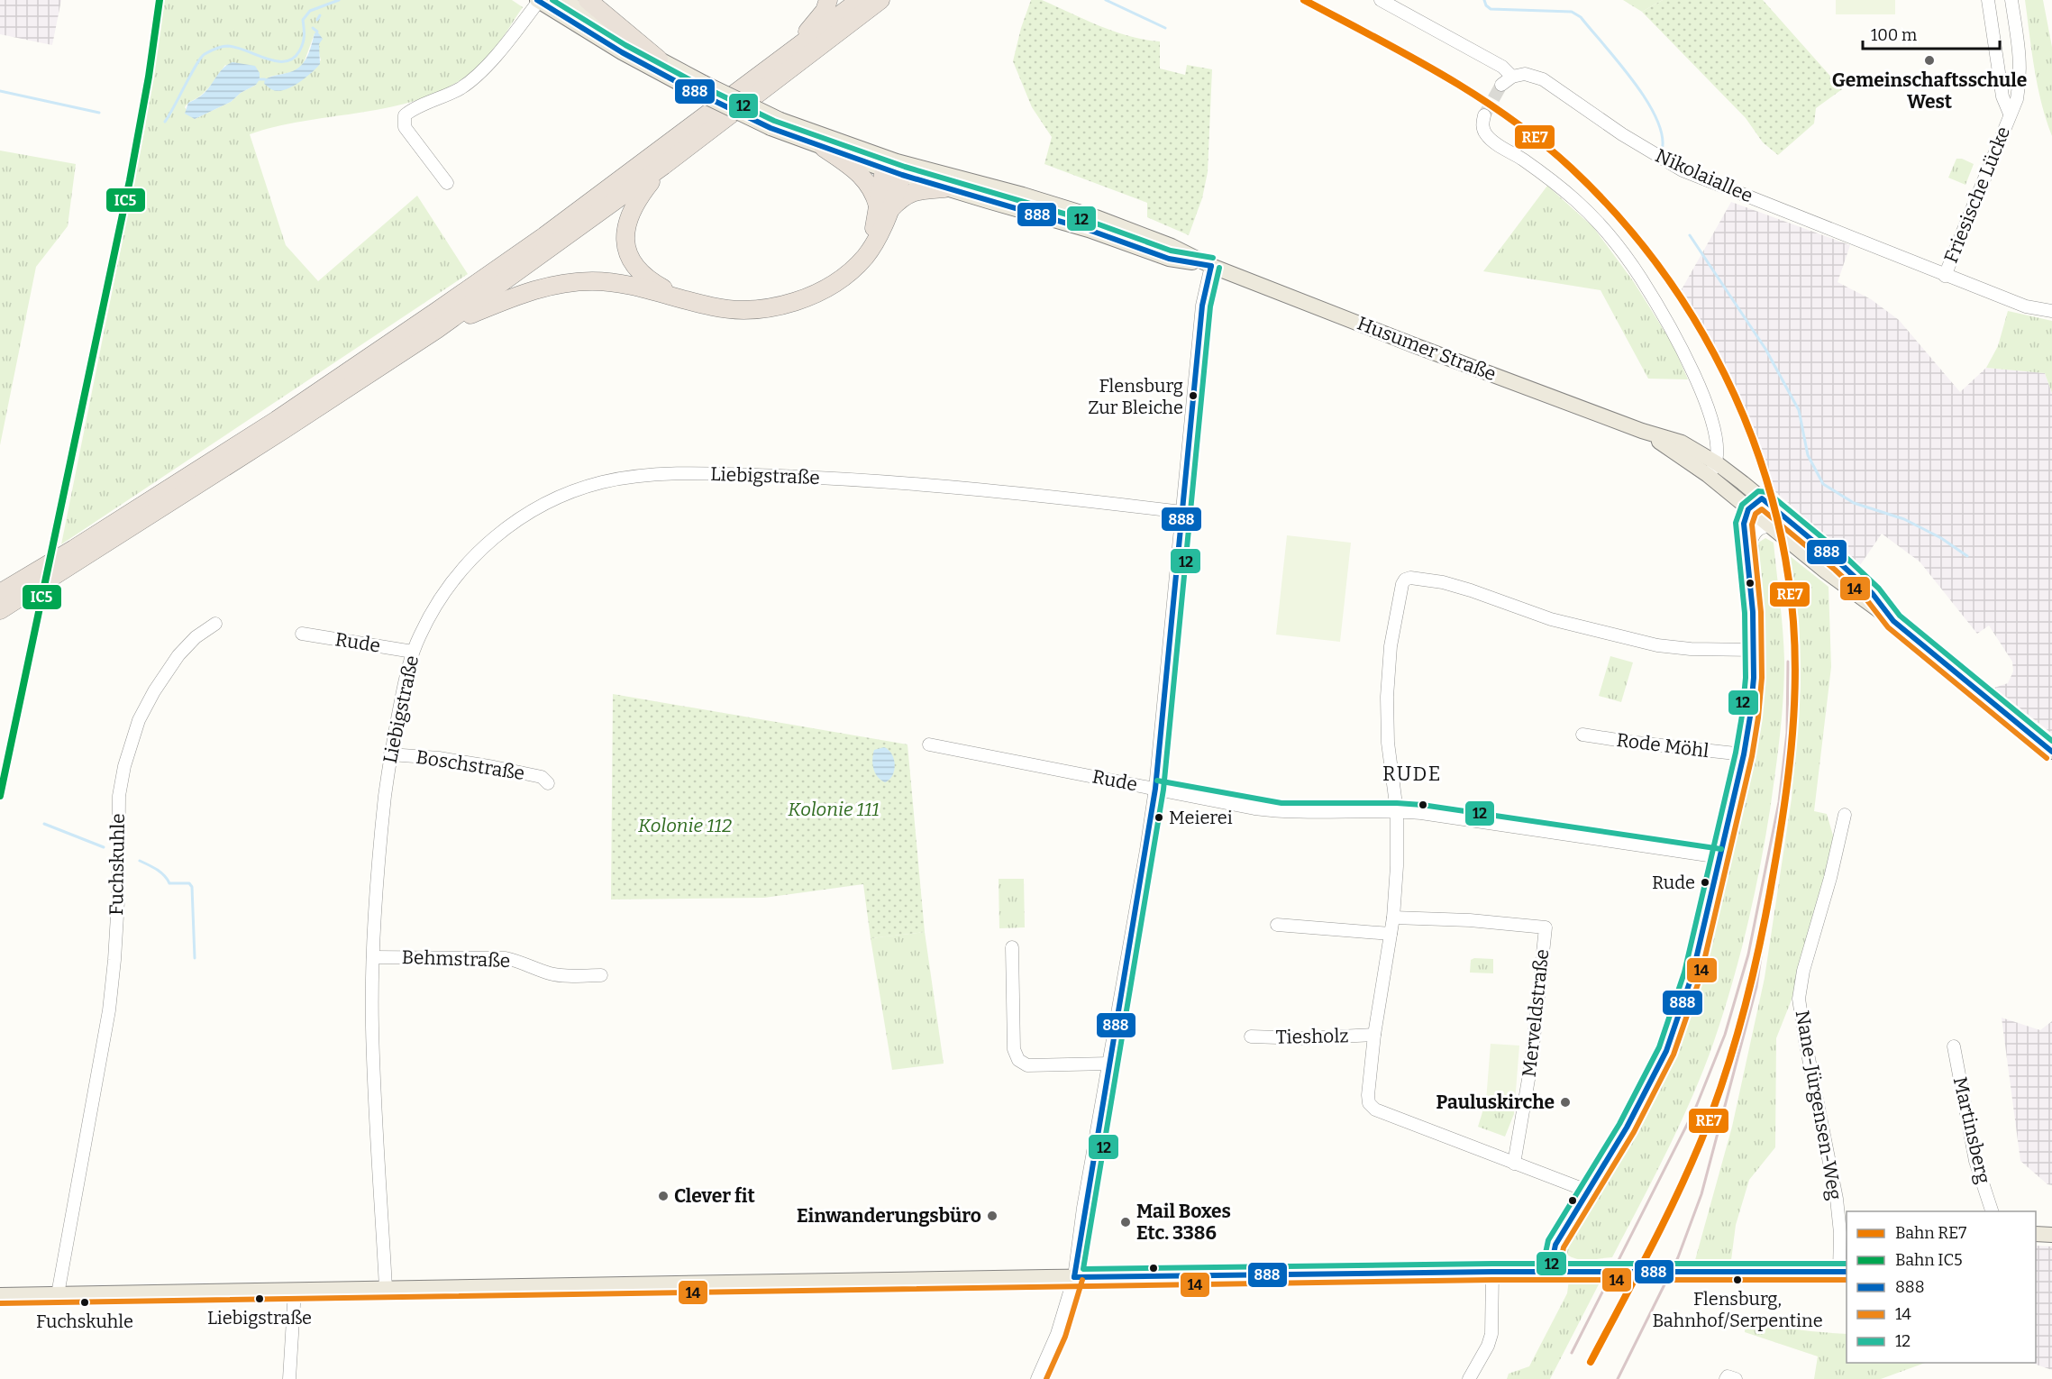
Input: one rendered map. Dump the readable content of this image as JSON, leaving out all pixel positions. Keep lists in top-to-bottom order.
{
  "streets": {
    "main road": ["Husumer Straße"],
    "street": [
      "Nikolaiallee",
      "Friesische Lücke",
      "Liebigstraße",
      "Rude",
      "Rode Möhl",
      "Boschstraße",
      "Fuchskuhle",
      "Behmstraße",
      "Merveldstraße",
      "Tiesholz",
      "Nane-Jürgensen-Weg",
      "Martinsberg"
    ]
  },
  "crossings": [
    ["Nikolaiallee", "Friesische Lücke"],
    ["Liebigstraße", "Rude"],
    ["Liebigstraße", "Boschstraße"],
    ["Liebigstraße", "Behmstraße"]
  ],
  "districts": ["RUDE"],
  "parks": ["Kolonie 111", "Kolonie 112"],
  "places": [
    "Gemeinschaftsschule West",
    "Flensburg Zur Bleiche",
    "Meierei",
    "Rude",
    "Pauluskirche",
    "Clever fit",
    "Einwanderungsbüro",
    "Mail Boxes Etc. 3386",
    "Flensburg, Bahnhof/Serpentine",
    "Liebigstraße",
    "Fuchskuhle"
  ],
  "lines": [
    "rail line RE7",
    "rail line IC5",
    "transit line 888",
    "transit line 12",
    "transit line 14"
  ],
  "legend": [
    "Bahn RE7",
    "Bahn IC5",
    "888",
    "14",
    "12"
  ],
  "scale_bar": "100 m"
}
